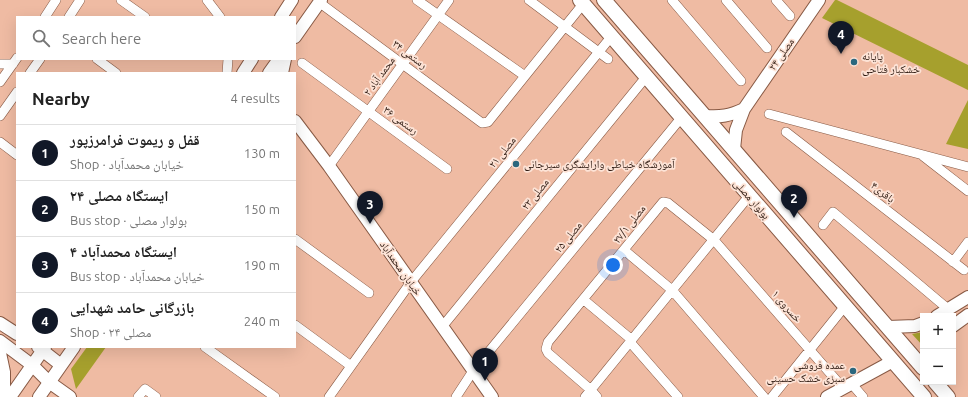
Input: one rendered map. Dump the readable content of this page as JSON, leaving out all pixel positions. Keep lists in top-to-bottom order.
{
  "streets": {
    "main road": ["بولوار مصلی"],
    "street": [
      "رستمی ۳۴",
      "مصلی ۲۴",
      "محمد آباد ۲",
      "رستمی ۳۶",
      "مصلی ۲۱",
      "باقری۴",
      "مصلی ۲۳",
      "مصلی ۲۷/۱",
      "مصلی ۲۵",
      "خیابان محمدآباد",
      "خسروی ۱"
    ]
  },
  "crossings": [
    ["رستمی ۳۴", "محمد آباد ۲"],
    ["مصلی ۲۴", "بولوار مصلی"],
    ["محمد آباد ۲", "رستمی ۳۶"],
    ["محمد آباد ۲", "خیابان محمدآباد"],
    ["مصلی ۲۱", "بولوار مصلی"],
    ["مصلی ۲۱", "خیابان محمدآباد"],
    ["مصلی ۲۳", "بولوار مصلی"],
    ["مصلی ۲۳", "خیابان محمدآباد"],
    ["بولوار مصلی", "مصلی ۲۵"],
    ["مصلی ۲۷/۱", "خسروی ۱"],
    ["مصلی ۲۵", "خیابان محمدآباد"]
  ],
  "places": ["پایانه خشکبار فتاحی", "آموزشگاه خیاطی وارایشگری سیرجانی", "عمده فروشی سبزی خشک حسینی"],
  "page": {
    "search": "Search here",
    "pins": [
      "4",
      "2",
      "3",
      "1"
    ],
    "heading": ["Nearby", "4 results"],
    "list": [
      {
        "mark": "1",
        "name": "قفل و ریموت فرامرزپور",
        "note": "Shop · خیابان محمدآباد",
        "value": "130 m"
      },
      {
        "mark": "2",
        "name": "ایستگاه مصلی ۲۴",
        "note": "Bus stop · بولوار مصلی",
        "value": "150 m"
      },
      {
        "mark": "3",
        "name": "ایستگاه محمدآباد ۴",
        "note": "Bus stop · خیابان محمدآباد",
        "value": "190 m"
      },
      {
        "mark": "4",
        "name": "بازرگانی حامد شهدایی",
        "note": "Shop · مصلی ۲۴",
        "value": "240 m"
      }
    ],
    "map_buttons": ["+", "−"]
  }
}
